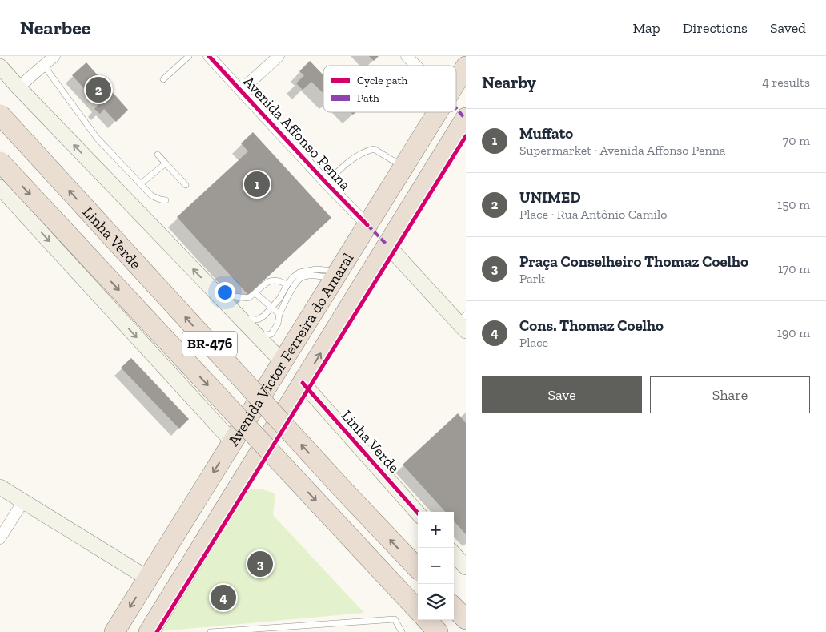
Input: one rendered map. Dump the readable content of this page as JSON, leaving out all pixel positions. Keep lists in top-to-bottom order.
{
  "streets": {
    "highway": ["Linha Verde", "BR-476", "Avenida Victor Ferreira do Amaral"],
    "street": ["Avenida Affonso Penna"]
  },
  "crossings": [
    ["Avenida Affonso Penna", "Avenida Victor Ferreira do Amaral"],
    ["Linha Verde", "Avenida Victor Ferreira do Amaral"]
  ],
  "legend": ["Cycle path", "Path"],
  "page": {
    "header": "Nearbee",
    "nav": ["Map", "Directions", "Saved"],
    "heading": ["Nearby", "4 results"],
    "pins": [
      "2",
      "1",
      "3",
      "4"
    ],
    "list": [
      {
        "mark": "1",
        "name": "Muffato",
        "note": "Supermarket · Avenida Affonso Penna",
        "value": "70 m"
      },
      {
        "mark": "2",
        "name": "UNIMED",
        "note": "Place · Rua Antônio Camilo",
        "value": "150 m"
      },
      {
        "mark": "3",
        "name": "Praça Conselheiro Thomaz Coelho",
        "note": "Park",
        "value": "170 m"
      },
      {
        "mark": "4",
        "name": "Cons. Thomaz Coelho",
        "note": "Place",
        "value": "190 m"
      }
    ],
    "buttons": ["Save", "Share"],
    "map_buttons": ["+", "−"]
  }
}
